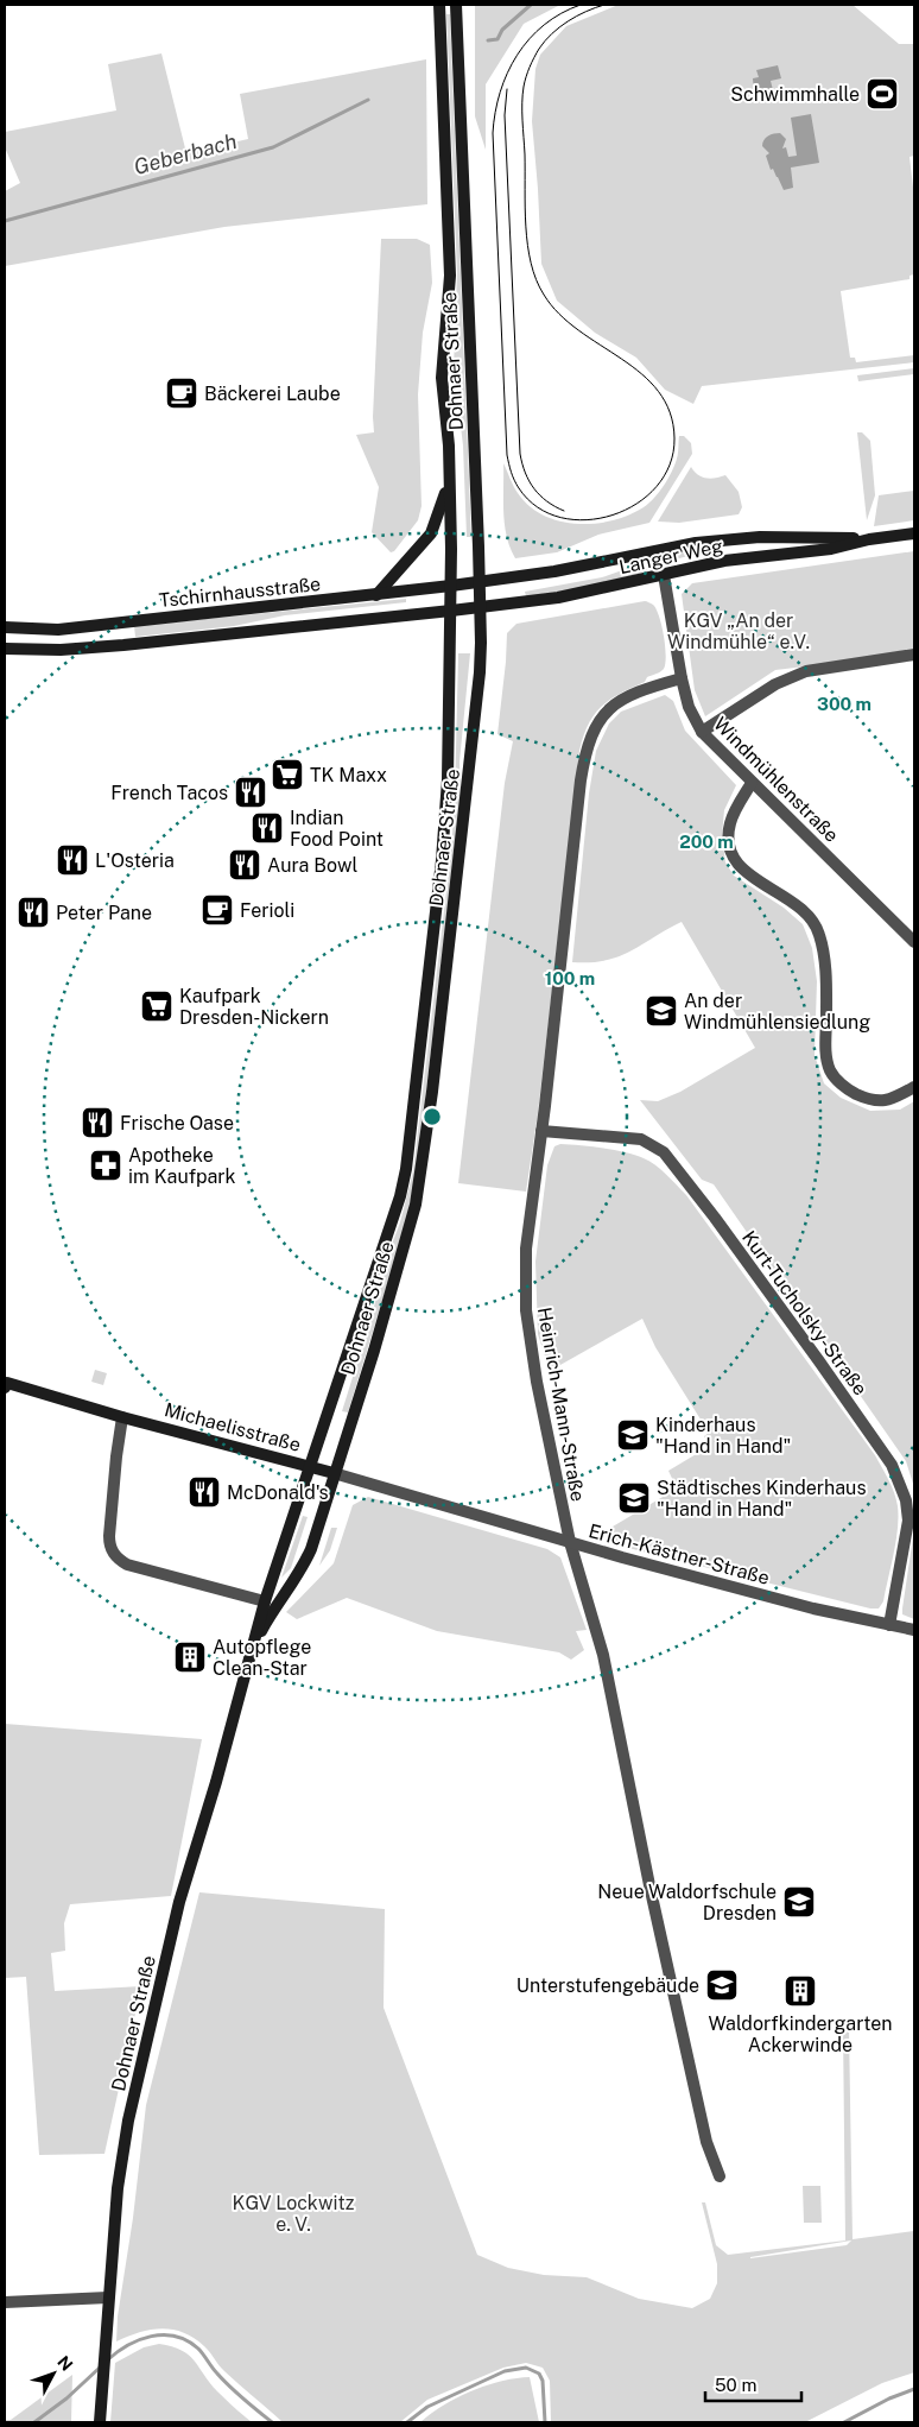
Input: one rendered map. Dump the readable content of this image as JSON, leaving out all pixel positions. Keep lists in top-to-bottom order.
{
  "streets": {
    "main road": [
      "Dohnaer Straße",
      "Langer Weg",
      "Tschirnhausstraße",
      "Michaelisstraße"
    ],
    "street": [
      "Windmühlenstraße",
      "Kurt-Tucholsky-Straße",
      "Heinrich-Mann-Straße",
      "Erich-Kästner-Straße"
    ]
  },
  "crossings": [
    ["Dohnaer Straße", "Langer Weg"],
    ["Dohnaer Straße", "Tschirnhausstraße"],
    ["Dohnaer Straße", "Michaelisstraße"],
    ["Dohnaer Straße", "Erich-Kästner-Straße"],
    ["Langer Weg", "Tschirnhausstraße"],
    ["Langer Weg", "Windmühlenstraße"],
    ["Windmühlenstraße", "Heinrich-Mann-Straße"],
    ["Kurt-Tucholsky-Straße", "Heinrich-Mann-Straße"],
    ["Kurt-Tucholsky-Straße", "Erich-Kästner-Straße"],
    ["Heinrich-Mann-Straße", "Erich-Kästner-Straße"],
    ["Michaelisstraße", "Erich-Kästner-Straße"]
  ],
  "water": ["Geberbach"],
  "parks": ["KGV „An der Windmühle“ e.V.", "KGV Lockwitz e. V."],
  "places": {
    "sports": ["Schwimmhalle"],
    "cafe": ["Bäckerei Laube", "Ferioli"],
    "supermarket": ["TK Maxx", "Kaufpark Dresden-Nickern"],
    "restaurant": [
      "French Tacos",
      "Indian Food Point",
      "L'Osteria",
      "Aura Bowl",
      "Peter Pane",
      "Frische Oase",
      "McDonald's"
    ],
    "school or university": [
      "An der Windmühlensiedlung",
      "Kinderhaus \"Hand in Hand\"",
      "Städtisches Kinderhaus \"Hand in Hand\"",
      "Neue Waldorfschule Dresden",
      "Unterstufengebäude"
    ],
    "pharmacy": ["Apotheke im Kaufpark"],
    "building": ["Autopflege Clean-Star", "Waldorfkindergarten Ackerwinde"]
  },
  "scale_bar": "50 m",
  "north": "top right",
  "rings": ["300 m", "200 m", "100 m"]
}
